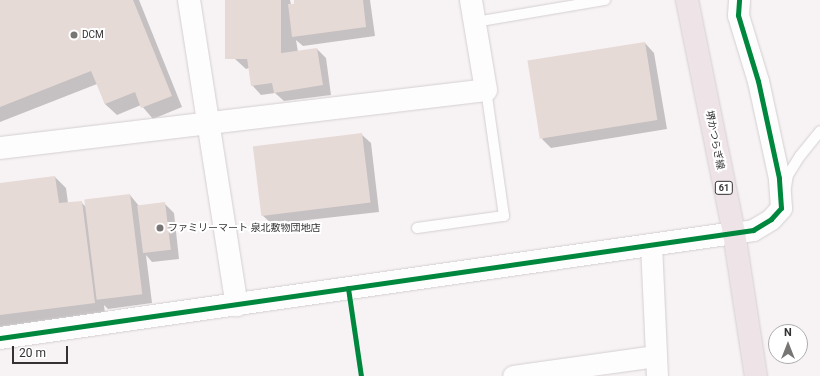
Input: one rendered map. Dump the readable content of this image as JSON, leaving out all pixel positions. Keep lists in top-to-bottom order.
{
  "streets": {
    "main road": ["堺かつらぎ線", "61"]
  },
  "places": ["DCM", "ファミリーマート 泉北敷物団地店"],
  "scale_bar": "20 m",
  "north": "top"
}
